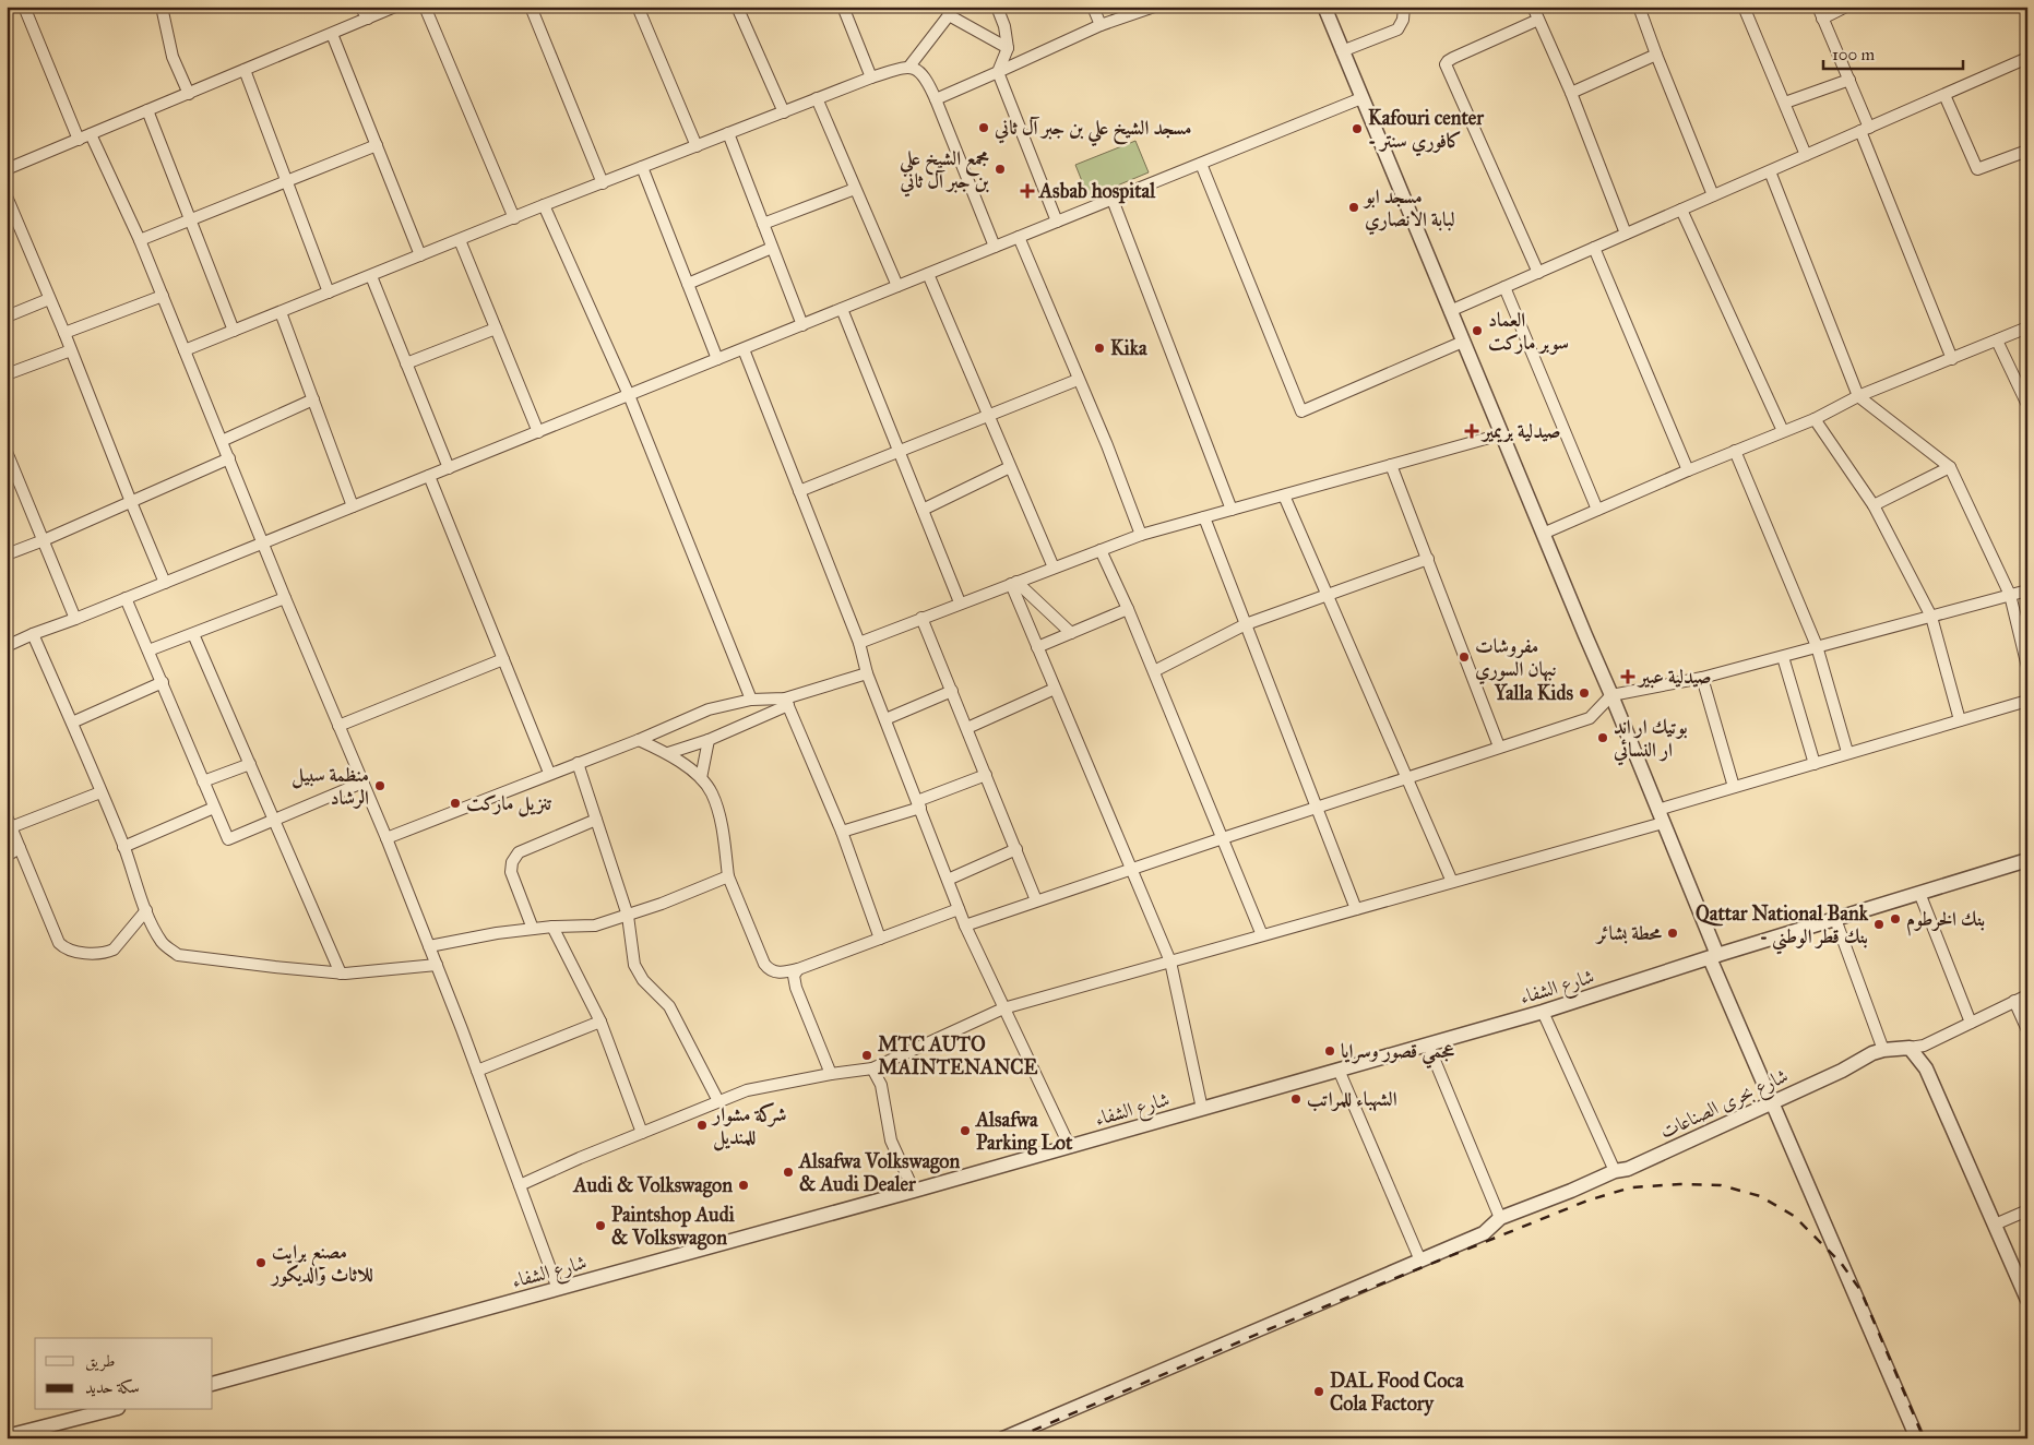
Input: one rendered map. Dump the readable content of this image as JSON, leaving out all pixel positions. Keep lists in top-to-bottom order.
{
  "streets": {
    "street": ["شارع الشفاء", "شارع بحرى الصناعات"]
  },
  "places": {
    "other": [
      "مسجد الشيخ علي بن جبر آل ثاني",
      "Kafouri center - كافوري سنتر",
      "مجمع الشيخ علي بن جبر آل ثاني",
      "مسجد ابو لبابة الانصاري",
      "العماد سوبر ماركت",
      "Kika",
      "مفروشات نبهان السوري",
      "Yalla Kids",
      "بوتيك ار اند ار النسائي",
      "منظمة سبيل الرشاد",
      "تنزيل ماركت",
      "بنك الخرطوم",
      "Qattar National Bank - بنك قطر الوطني",
      "محطة بشائر",
      "عجمي قصور وسرايا",
      "MTC AUTO MAINTENANCE",
      "الشهباء للمراتب",
      "شركة مشوار للمنديل",
      "Alsafwa Parking Lot",
      "Alsafwa Volkswagon & Audi Dealer",
      "Audi & Volkswagon",
      "Paintshop Audi & Volkswagon",
      "مصنع برايت للاثاث والديكور",
      "DAL Food Coca Cola Factory"
    ],
    "health": ["Asbab hospital", "صيدلية بريمير", "صيدلية عبير"]
  },
  "legend": ["طريق", "سكة حديد"],
  "scale_bar": "100 m"
}
